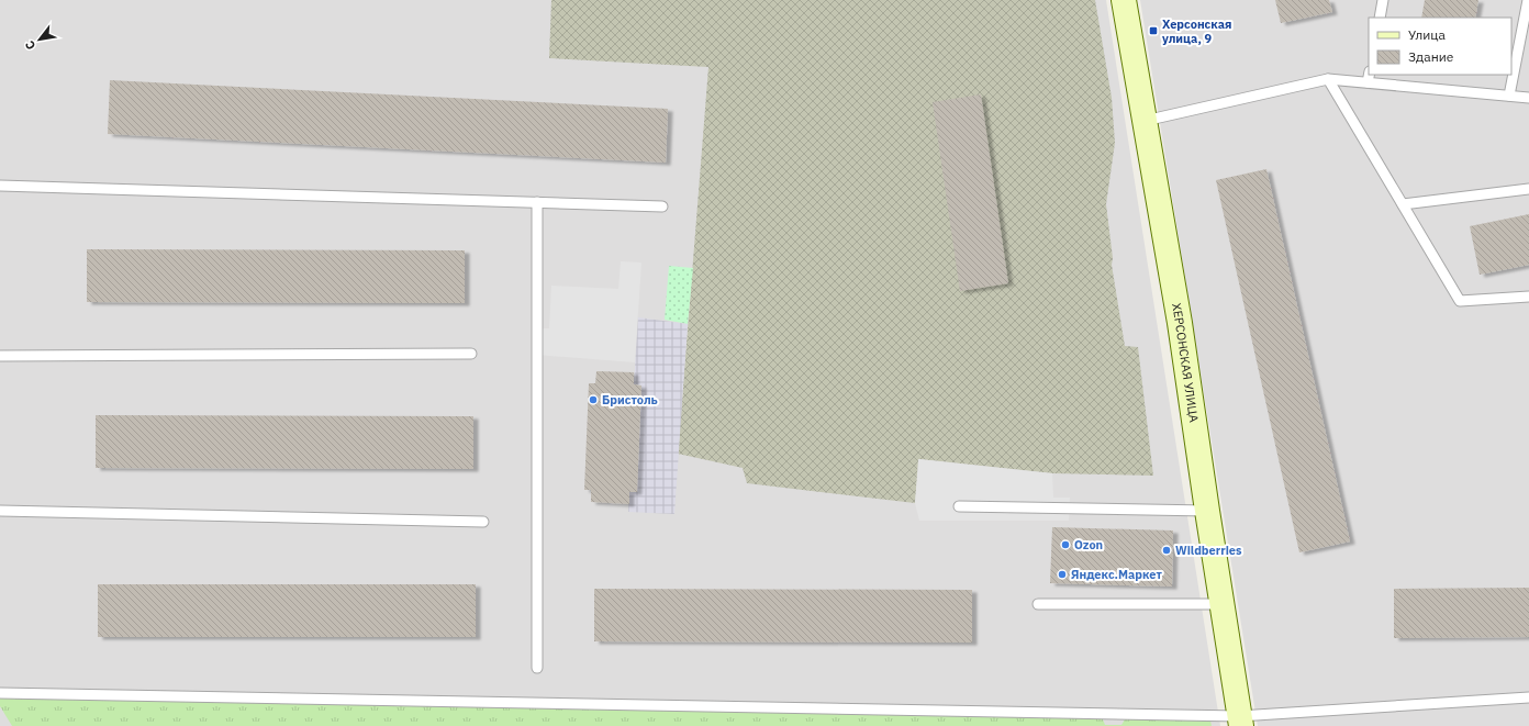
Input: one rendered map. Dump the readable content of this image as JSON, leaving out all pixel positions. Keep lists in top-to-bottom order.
{
  "streets": {
    "street": ["ХЕРСОНСКАЯ УЛИЦА"]
  },
  "places": {
    "transit": ["Херсонская улица, 9"],
    "other": [
      "Бристоль",
      "Ozon",
      "Wildberries",
      "Яндекс.Маркет"
    ]
  },
  "legend": ["Улица", "Здание"],
  "north": "bottom left"
}
